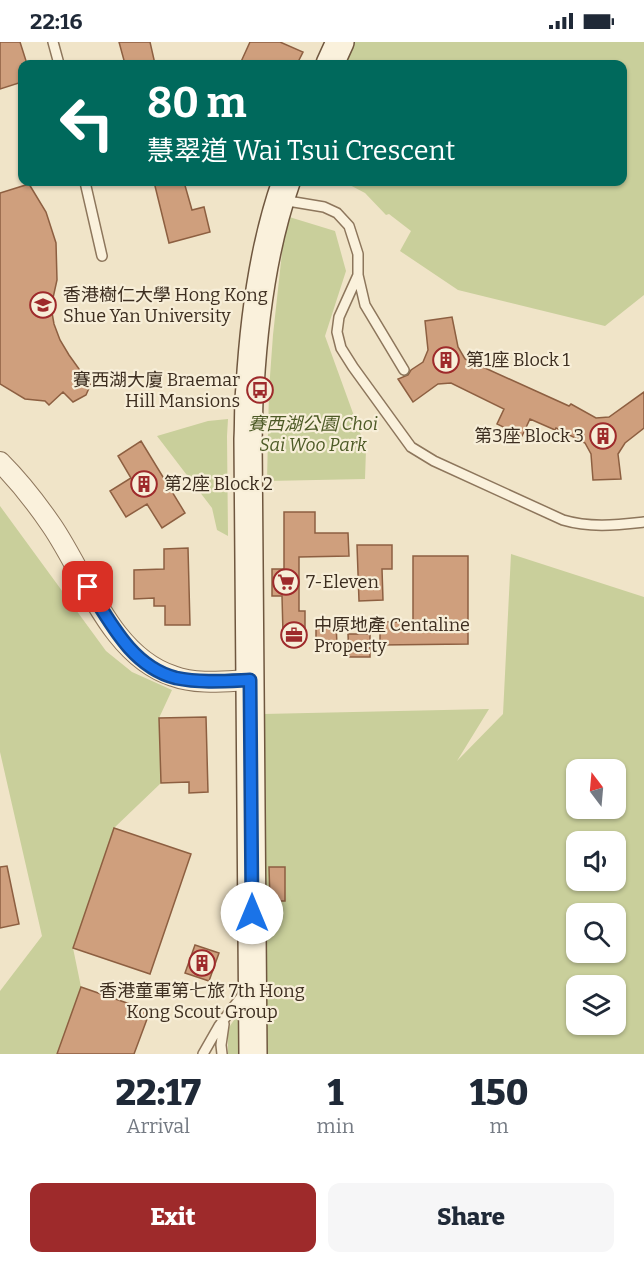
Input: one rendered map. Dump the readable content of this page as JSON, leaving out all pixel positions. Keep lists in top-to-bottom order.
{
  "parks": ["賽西湖公園 Choi Sai Woo Park"],
  "places": {
    "school or university": ["香港樹仁大學 Hong Kong Shue Yan University"],
    "building": [
      "第1座 Block 1",
      "第3座 Block 3",
      "第2座 Block 2",
      "香港童軍第七旅 7th Hong Kong Scout Group"
    ],
    "bus stop": ["賽西湖大廈 Braemar Hill Mansions"],
    "supermarket": ["7-Eleven"],
    "office": ["中原地產 Centaline Property"]
  },
  "north": "top",
  "page": {
    "status": "22:16",
    "turn": ["80 m", "慧翠道 Wai Tsui Crescent"],
    "eta": [
      "22:17",
      "Arrival",
      "1",
      "min",
      "150",
      "m"
    ],
    "buttons": ["Exit", "Share"]
  }
}
